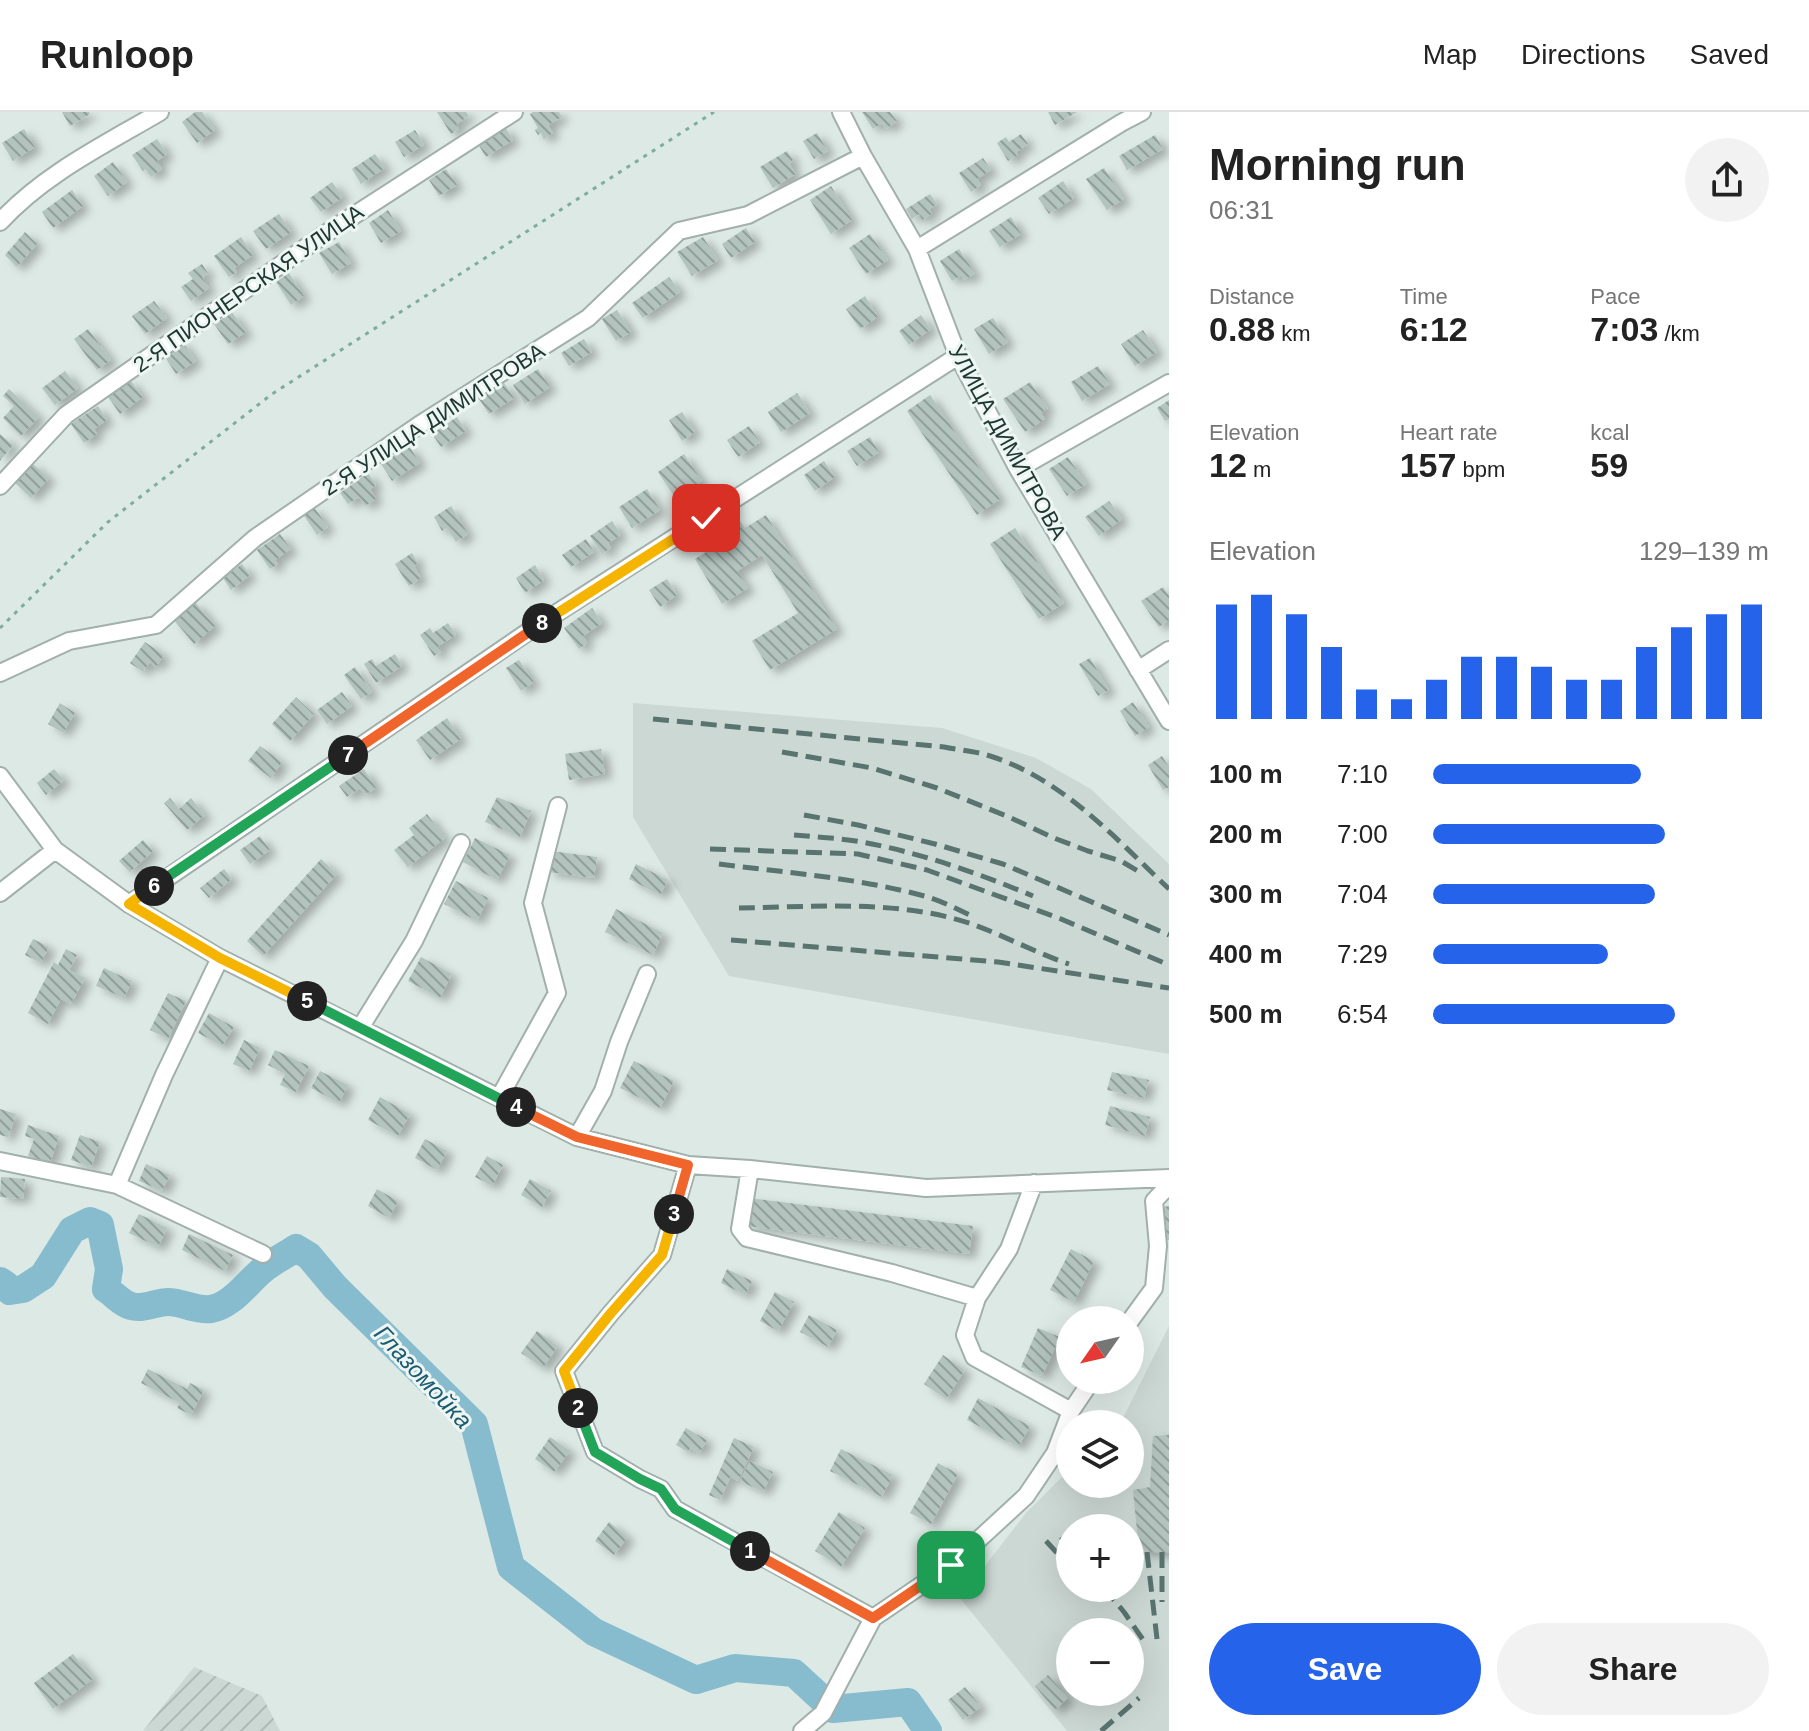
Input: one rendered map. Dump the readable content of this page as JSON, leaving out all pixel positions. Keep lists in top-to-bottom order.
{
  "streets": {
    "street": ["2-Я ПИОНЕРСКАЯ УЛИЦА", "2-Я УЛИЦА ДИМИТРОВА", "УЛИЦА ДИМИТРОВА"]
  },
  "crossings": [
    ["2-Я УЛИЦА ДИМИТРОВА", "УЛИЦА ДИМИТРОВА"]
  ],
  "water": ["Глазомойка"],
  "north": "bottom left",
  "page": {
    "header": "Runloop",
    "nav": ["Map", "Directions", "Saved"],
    "heading": ["Morning run", "06:31"],
    "stats": [
      ["Distance", "0.88 km"],
      ["Time", "6:12"],
      ["Pace", "7:03 /km"],
      ["Elevation", "12 m"],
      ["Heart rate", "157 bpm"],
      ["kcal", "59"]
    ],
    "chart": ["Elevation", "129–139 m"],
    "pins": [
      "8",
      "7",
      "6",
      "5",
      "4",
      "3",
      "2",
      "1"
    ],
    "list": [
      {
        "name": "100 m",
        "note": "7:10"
      },
      {
        "name": "200 m",
        "note": "7:00"
      },
      {
        "name": "300 m",
        "note": "7:04"
      },
      {
        "name": "400 m",
        "note": "7:29"
      },
      {
        "name": "500 m",
        "note": "6:54"
      }
    ],
    "map_buttons": ["+", "−"],
    "buttons": ["Save", "Share"]
  }
}
